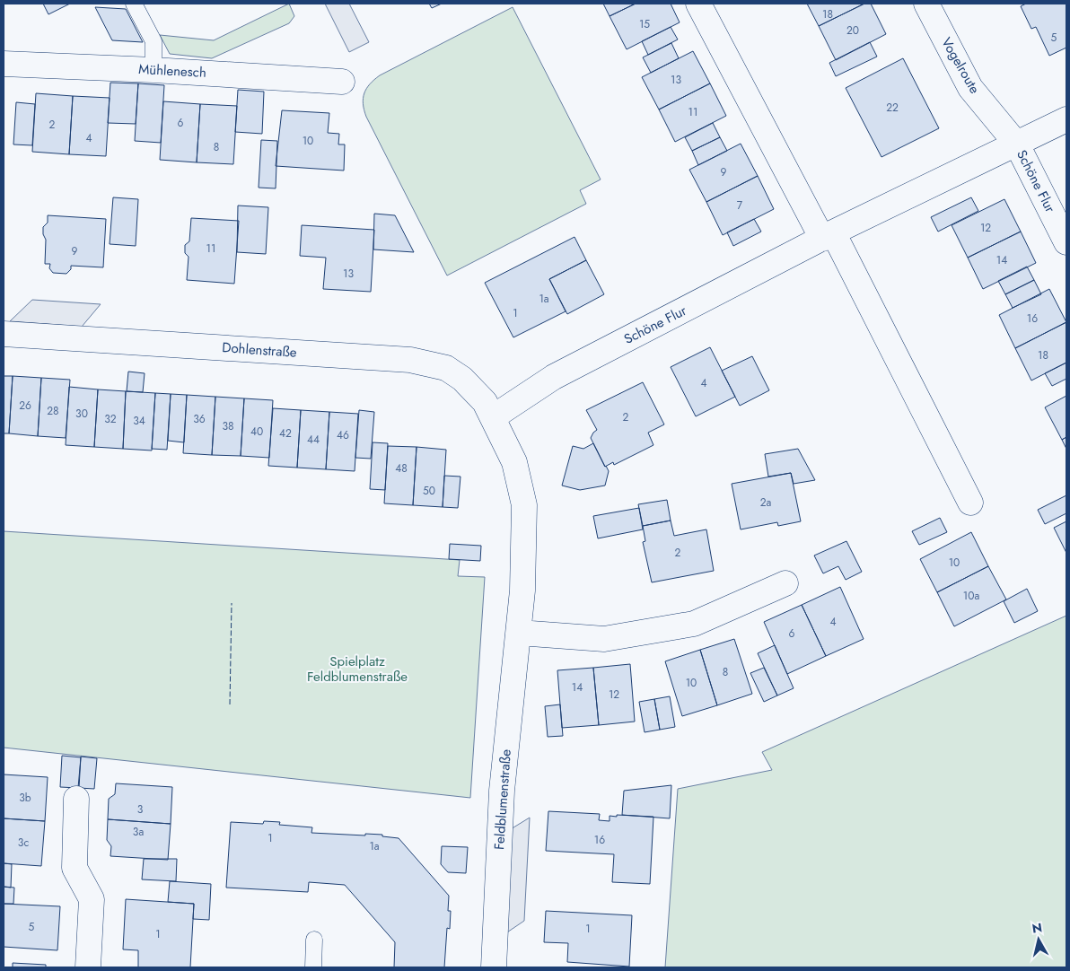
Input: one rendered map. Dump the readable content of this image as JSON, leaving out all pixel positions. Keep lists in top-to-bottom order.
{
  "streets": {
    "street": [
      "Vogelroute",
      "Mühlenesch",
      "Schöne Flur",
      "Dohlenstraße",
      "Feldblumenstraße"
    ]
  },
  "crossings": [
    ["Vogelroute", "Schöne Flur"],
    ["Schöne Flur", "Dohlenstraße"],
    ["Schöne Flur", "Feldblumenstraße"],
    ["Dohlenstraße", "Feldblumenstraße"]
  ],
  "parks": ["Spielplatz Feldblumenstraße"],
  "house_numbers": [
    "18",
    "15",
    "20",
    "5",
    "13",
    "22",
    "11",
    "6",
    "2",
    "4",
    "10",
    "8",
    "9",
    "7",
    "12",
    "11",
    "9",
    "14",
    "13",
    "1a",
    "1",
    "16",
    "18",
    "4",
    "26",
    "28",
    "30",
    "2",
    "32",
    "36",
    "34",
    "38",
    "40",
    "42",
    "46",
    "44",
    "48",
    "50",
    "2a",
    "2",
    "10",
    "10a",
    "4",
    "6",
    "8",
    "10",
    "14",
    "12",
    "3b",
    "3",
    "3a",
    "1",
    "16",
    "3c",
    "1a",
    "5",
    "1",
    "1"
  ],
  "north": "top"
}
